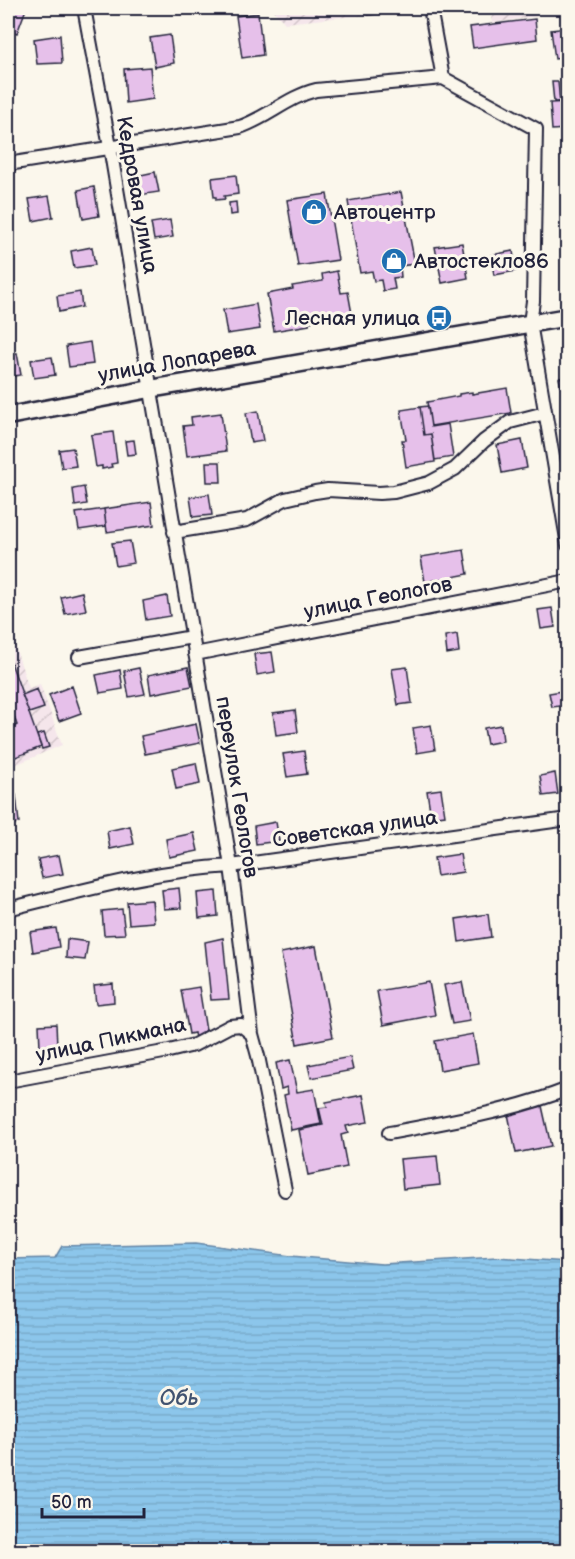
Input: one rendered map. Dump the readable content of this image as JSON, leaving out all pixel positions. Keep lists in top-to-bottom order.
{
  "streets": {
    "main road": ["улица Лопарева"],
    "street": [
      "Кедровая улица",
      "улица Геологов",
      "переулок Геологов",
      "Советская улица",
      "улица Пикмана"
    ]
  },
  "crossings": [
    ["Кедровая улица", "улица Лопарева"],
    ["Кедровая улица", "переулок Геологов"],
    ["улица Лопарева", "переулок Геологов"],
    ["улица Геологов", "переулок Геологов"],
    ["переулок Геологов", "Советская улица"],
    ["переулок Геологов", "улица Пикмана"]
  ],
  "water": ["Обь"],
  "places": {
    "shop": ["Автоцентр", "Автостекло86"],
    "bus stop": ["Лесная улица"]
  },
  "scale_bar": "50 m"
}
